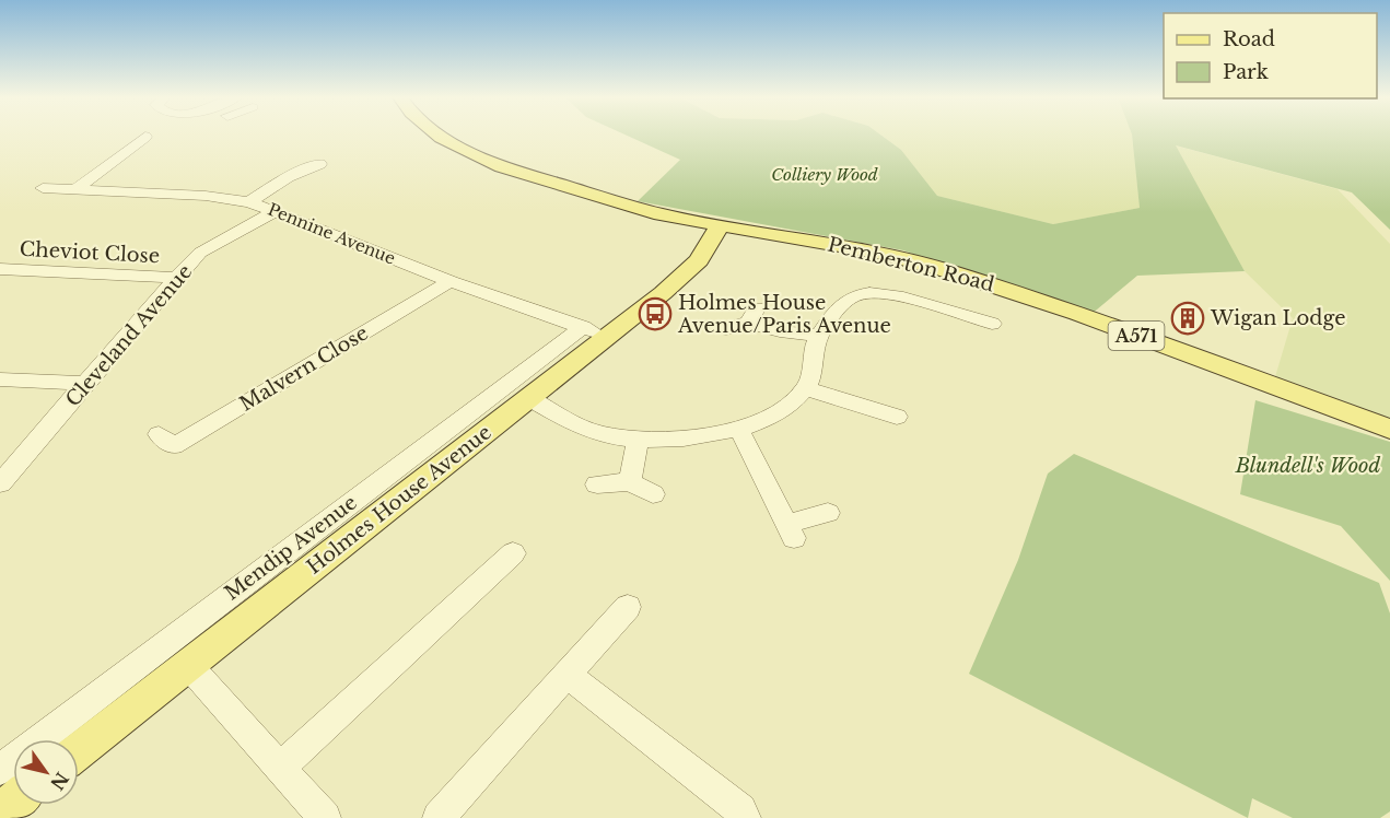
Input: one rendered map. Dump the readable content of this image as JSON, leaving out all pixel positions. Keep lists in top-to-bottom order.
{
  "streets": {
    "main road": ["Pemberton Road", "A571", "Holmes House Avenue"],
    "street": [
      "Pennine Avenue",
      "Cheviot Close",
      "Cleveland Avenue",
      "Malvern Close",
      "Mendip Avenue"
    ]
  },
  "crossings": [
    ["Pennine Avenue", "Cleveland Avenue"],
    ["Pennine Avenue", "Malvern Close"],
    ["Pennine Avenue", "Holmes House Avenue"],
    ["Pennine Avenue", "Mendip Avenue"],
    ["Cheviot Close", "Cleveland Avenue"],
    ["Pemberton Road", "Holmes House Avenue"],
    ["Holmes House Avenue", "Mendip Avenue"]
  ],
  "parks": ["Colliery Wood", "Blundell's Wood"],
  "places": {
    "bus stop": ["Holmes House Avenue/Paris Avenue"],
    "building": ["Wigan Lodge"]
  },
  "legend": ["Road", "Park"],
  "north": "bottom right"
}
